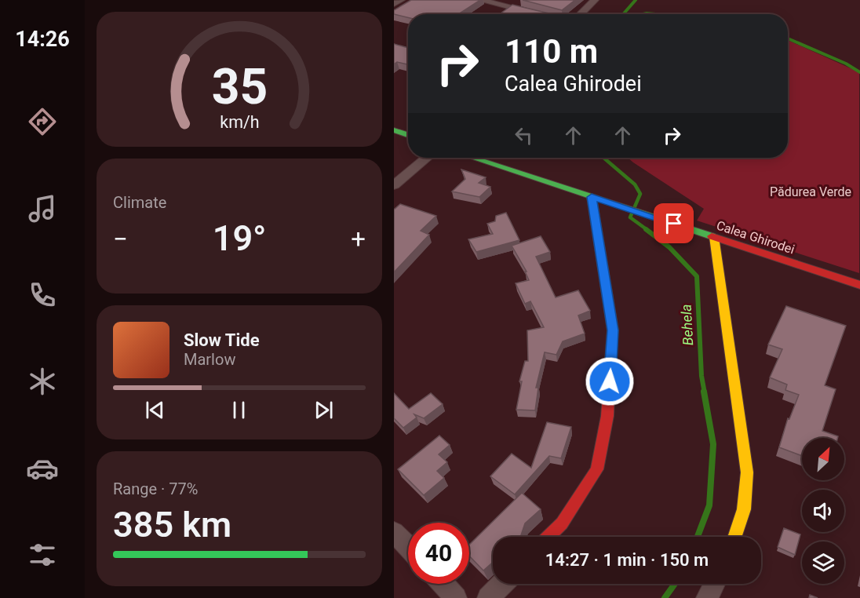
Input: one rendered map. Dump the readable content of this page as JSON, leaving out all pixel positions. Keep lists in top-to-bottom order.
{
  "streets": {
    "street": ["Calea Ghirodei"]
  },
  "water": ["Behela"],
  "parks": ["Pădurea Verde"],
  "north": "top right",
  "page": {
    "tabs": "14:26",
    "turn": ["110 m", "Calea Ghirodei"],
    "tile": [
      "Climate",
      ["Range · 77%", "385 km"]
    ],
    "heat": ["−", "19°", "+"],
    "song": ["Slow Tide", "Marlow"],
    "limit": "40",
    "trip": "14:27 · 1 min · 150 m",
    "gauge": ["35", "km/h"]
  }
}
